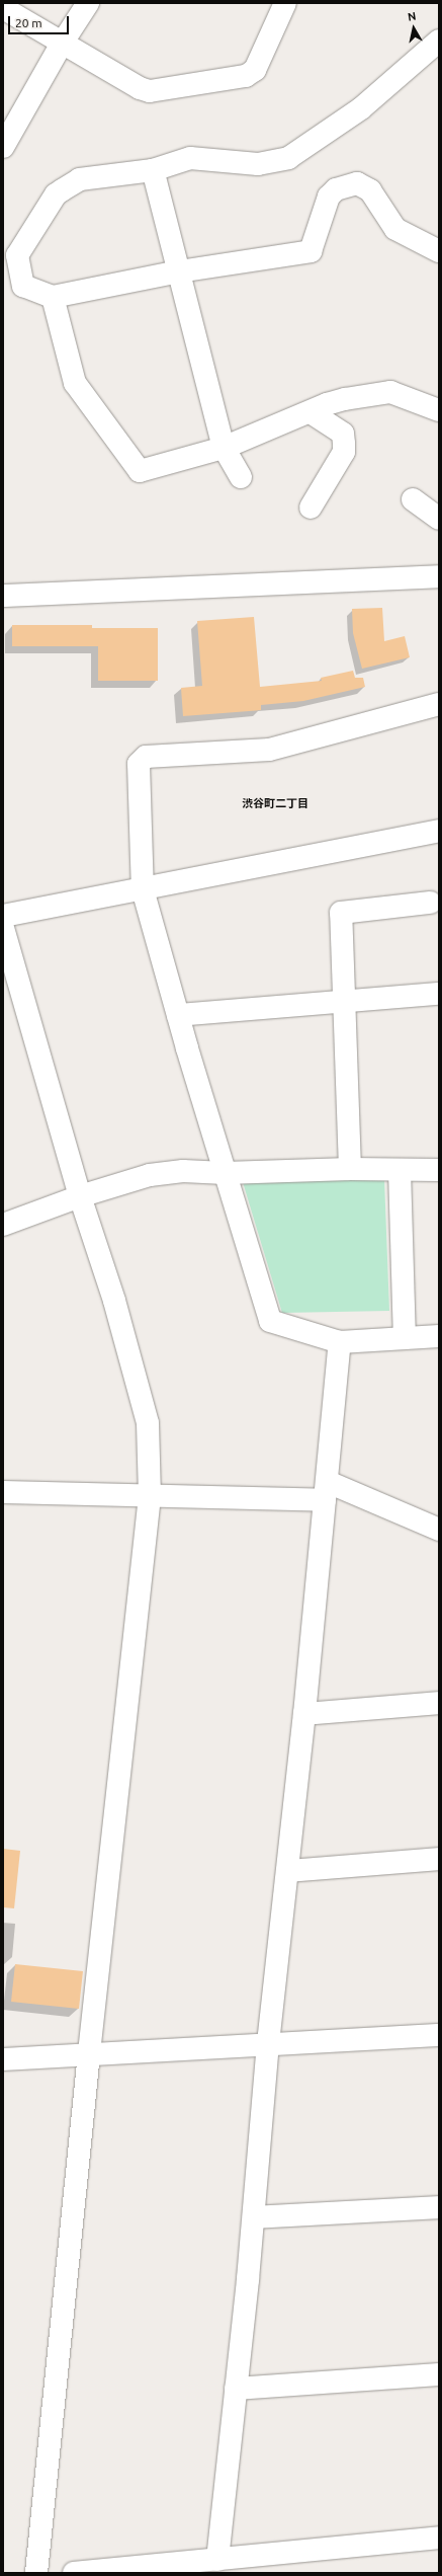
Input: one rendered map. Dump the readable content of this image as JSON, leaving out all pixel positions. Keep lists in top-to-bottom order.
{
  "districts": ["渋谷町二丁目"],
  "scale_bar": "20 m",
  "north": "top"
}
